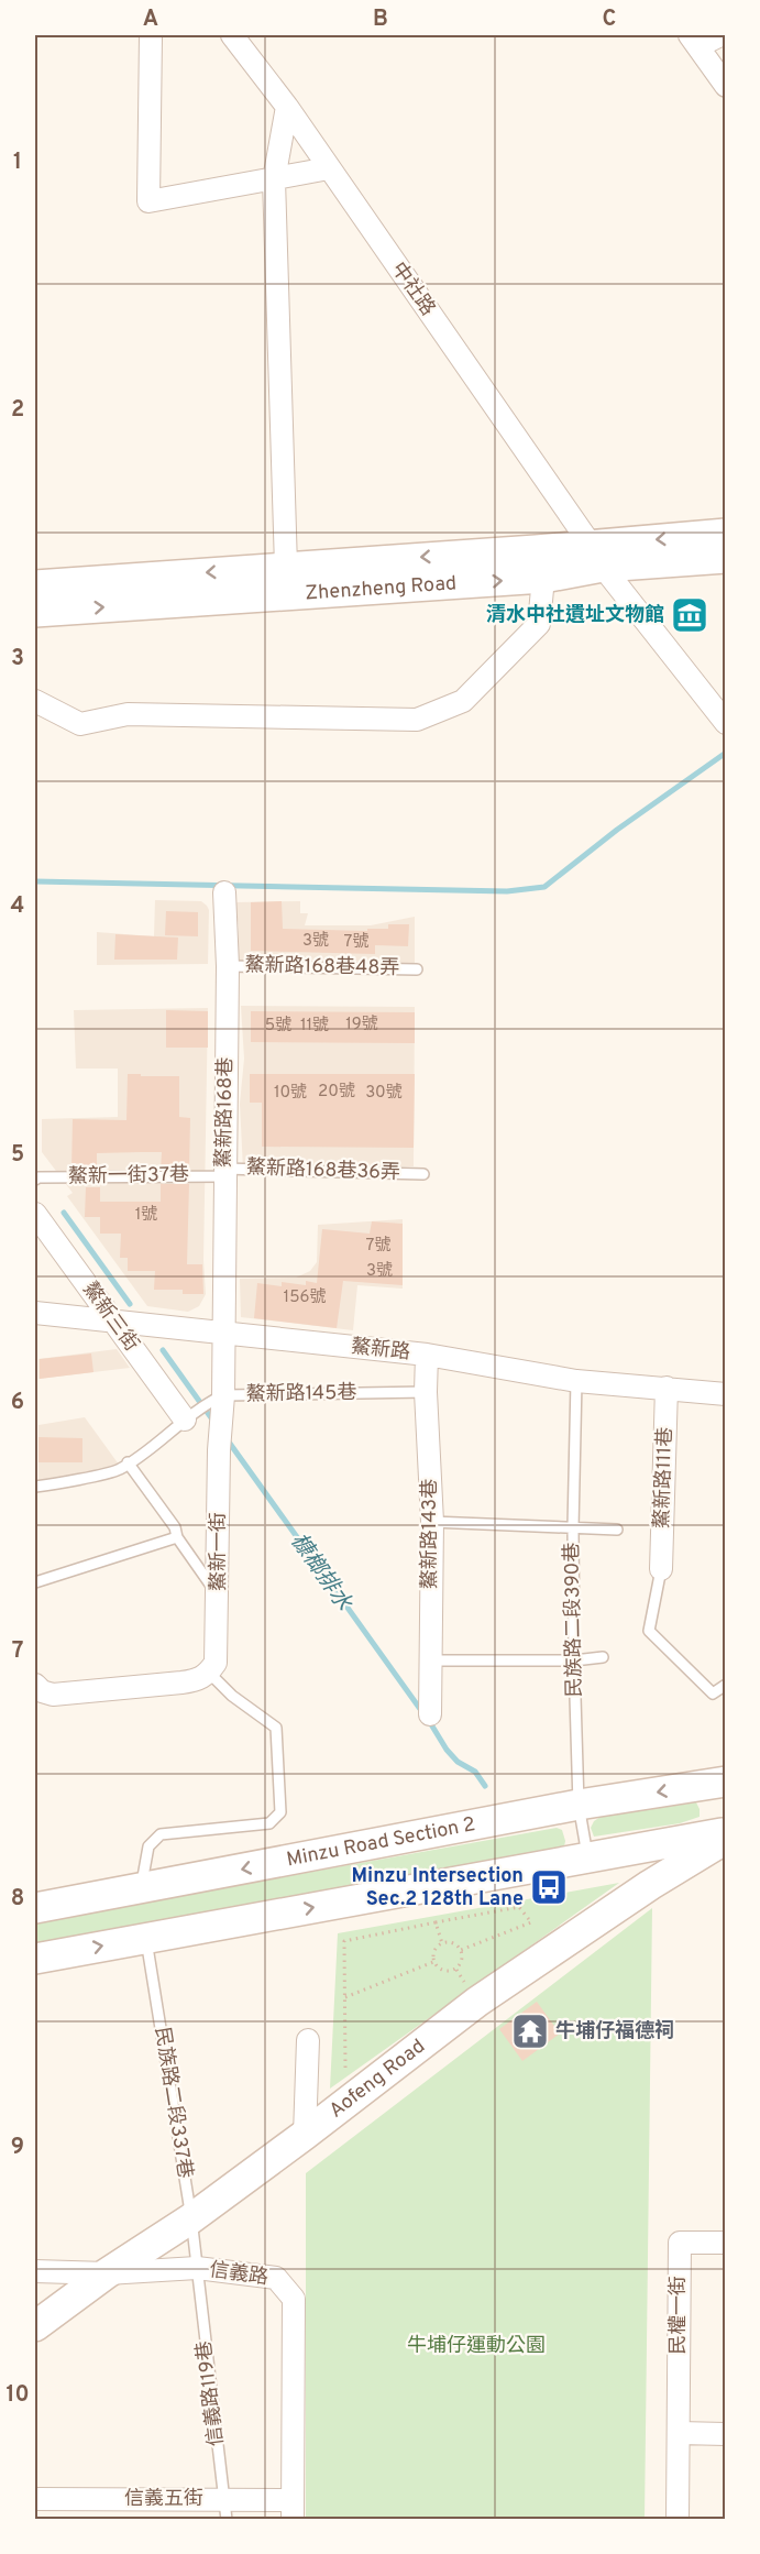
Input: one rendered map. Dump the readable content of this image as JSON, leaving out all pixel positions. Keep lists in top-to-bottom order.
{
  "streets": {
    "street": [
      "中社路",
      "Zhenzheng Road",
      "鰲新路168巷",
      "鰲新三街",
      "鰲新路",
      "鰲新路111巷",
      "鰲新路143巷",
      "鰲新一街",
      "Minzu Road Section 2",
      "Aofeng Road",
      "信義路",
      "民權一街",
      "信義五街"
    ],
    "lane": [
      "鰲新路168巷48弄",
      "鰲新路168巷36弄",
      "鰲新一街37巷",
      "鰲新路145巷",
      "民族路二段390巷",
      "民族路二段337巷",
      "信義路119巷"
    ]
  },
  "crossings": [
    ["中社路", "Zhenzheng Road"],
    ["鰲新路168巷48弄", "鰲新路168巷"],
    ["鰲新路168巷", "鰲新路168巷36弄"],
    ["鰲新路168巷", "鰲新一街37巷"],
    ["鰲新路168巷", "鰲新路"],
    ["鰲新路168巷", "鰲新一街"],
    ["鰲新路168巷36弄", "鰲新一街37巷"],
    ["鰲新三街", "鰲新路"],
    ["鰲新三街", "鰲新路145巷"],
    ["鰲新路", "鰲新路111巷"],
    ["鰲新路", "鰲新路143巷"],
    ["鰲新路", "鰲新一街"],
    ["鰲新路", "民族路二段390巷"],
    ["鰲新路145巷", "鰲新路143巷"],
    ["鰲新路145巷", "鰲新一街"],
    ["民族路二段390巷", "Minzu Road Section 2"],
    ["Aofeng Road", "民族路二段337巷"],
    ["Aofeng Road", "信義路"],
    ["民族路二段337巷", "信義路"],
    ["民族路二段337巷", "信義路119巷"],
    ["信義路", "信義路119巷"],
    ["信義路", "信義五街"],
    ["信義路119巷", "信義五街"]
  ],
  "water": ["槺榔排水"],
  "parks": ["牛埔仔運動公園"],
  "places": {
    "museum": ["清水中社遺址文物館"],
    "bus stop": ["Minzu Intersection Sec.2 128th Lane"],
    "temple": ["牛埔仔福德祠"]
  },
  "house_numbers": [
    "3號",
    "7號",
    "19號",
    "5號",
    "11號",
    "20號",
    "10號",
    "30號",
    "1號",
    "7號",
    "3號",
    "156號"
  ],
  "grid": {
    "columns": ["A", "B", "C"],
    "rows": [
      "1",
      "2",
      "3",
      "4",
      "5",
      "6",
      "7",
      "8",
      "9",
      "10"
    ]
  }
}
